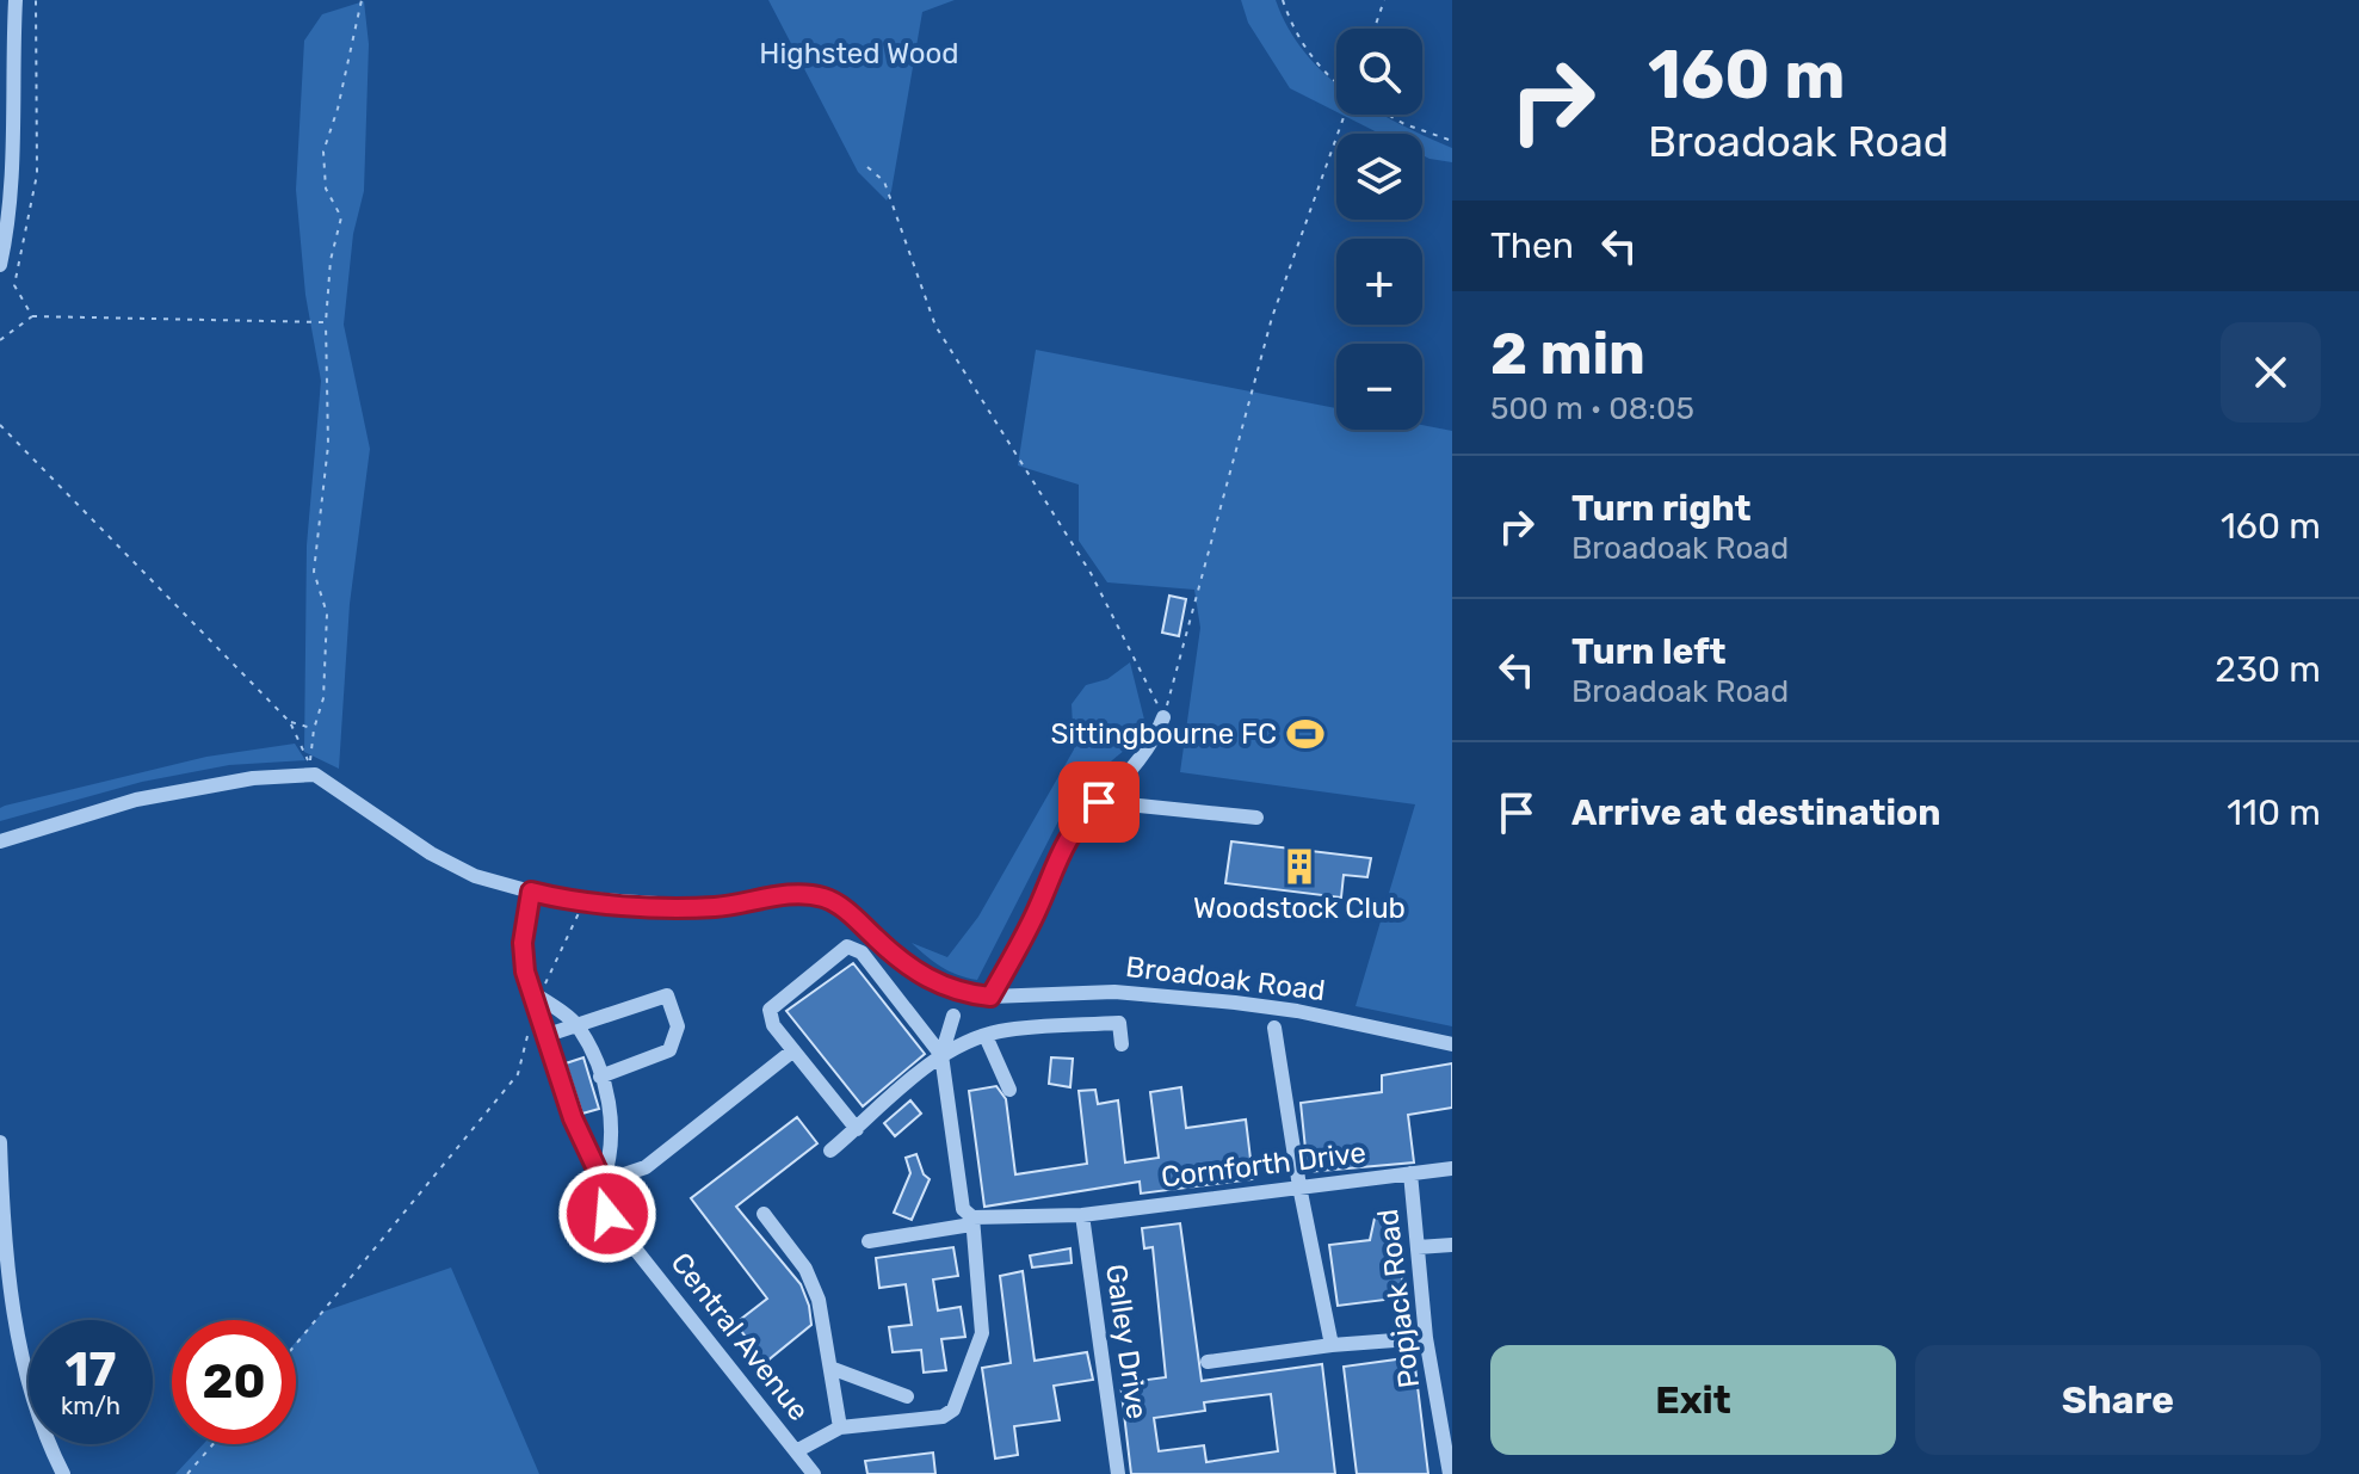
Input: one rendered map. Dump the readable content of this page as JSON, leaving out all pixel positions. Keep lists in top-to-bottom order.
{
  "streets": {
    "street": [
      "Broadoak Road",
      "Cornforth Drive",
      "Popjack Road",
      "Central Avenue",
      "Galley Drive"
    ]
  },
  "crossings": [
    ["Broadoak Road", "Central Avenue"],
    ["Cornforth Drive", "Popjack Road"],
    ["Cornforth Drive", "Galley Drive"]
  ],
  "parks": ["Highsted Wood"],
  "places": {
    "sports": ["Sittingbourne FC"],
    "building": ["Woodstock Club"]
  },
  "page": {
    "turn": ["160 m", "Broadoak Road"],
    "map_buttons": ["+", "−"],
    "then": "Then",
    "heading": ["2 min", "500 m · 08:05"],
    "list": [
      {
        "name": "Turn right",
        "note": "Broadoak Road",
        "value": "160 m"
      },
      {
        "name": "Turn left",
        "note": "Broadoak Road",
        "value": "230 m"
      },
      {
        "name": "Arrive at destination",
        "value": "110 m"
      }
    ],
    "speed": "17 km/h",
    "limit": "20",
    "buttons": ["Exit", "Share"]
  }
}
